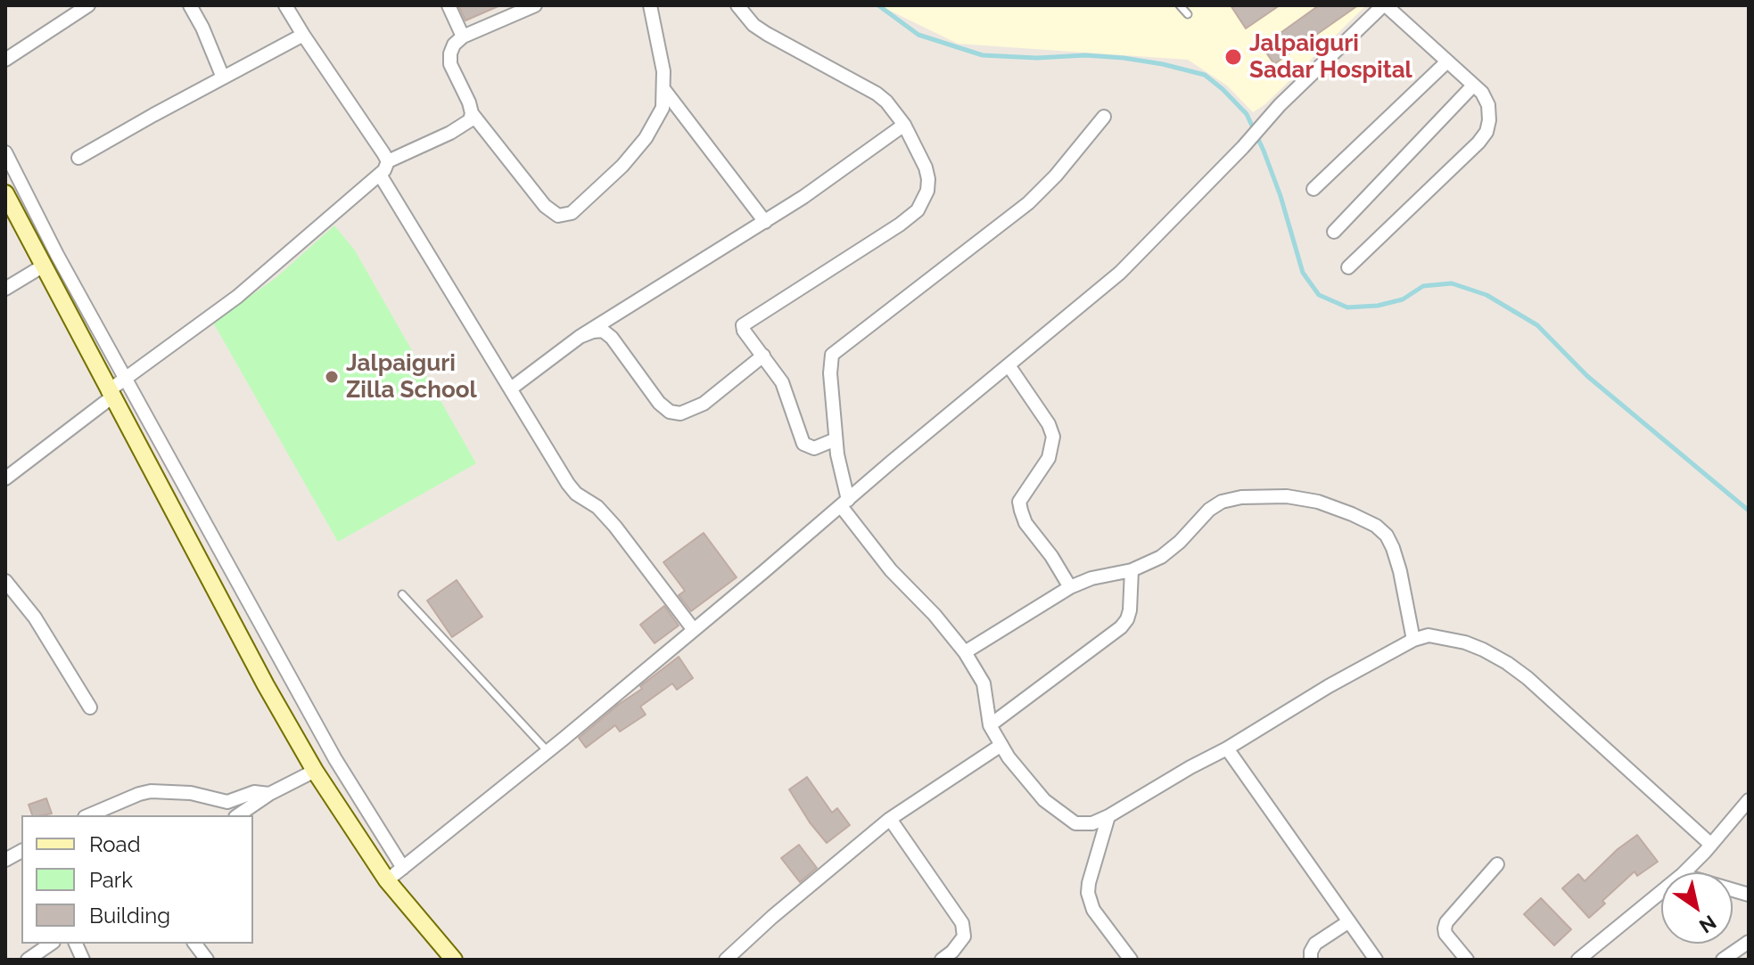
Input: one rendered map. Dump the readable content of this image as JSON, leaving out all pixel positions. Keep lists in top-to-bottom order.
{
  "places": ["Jalpaiguri Sadar Hospital", "Jalpaiguri Zilla School"],
  "legend": ["Road", "Park", "Building"],
  "north": "bottom right"
}
